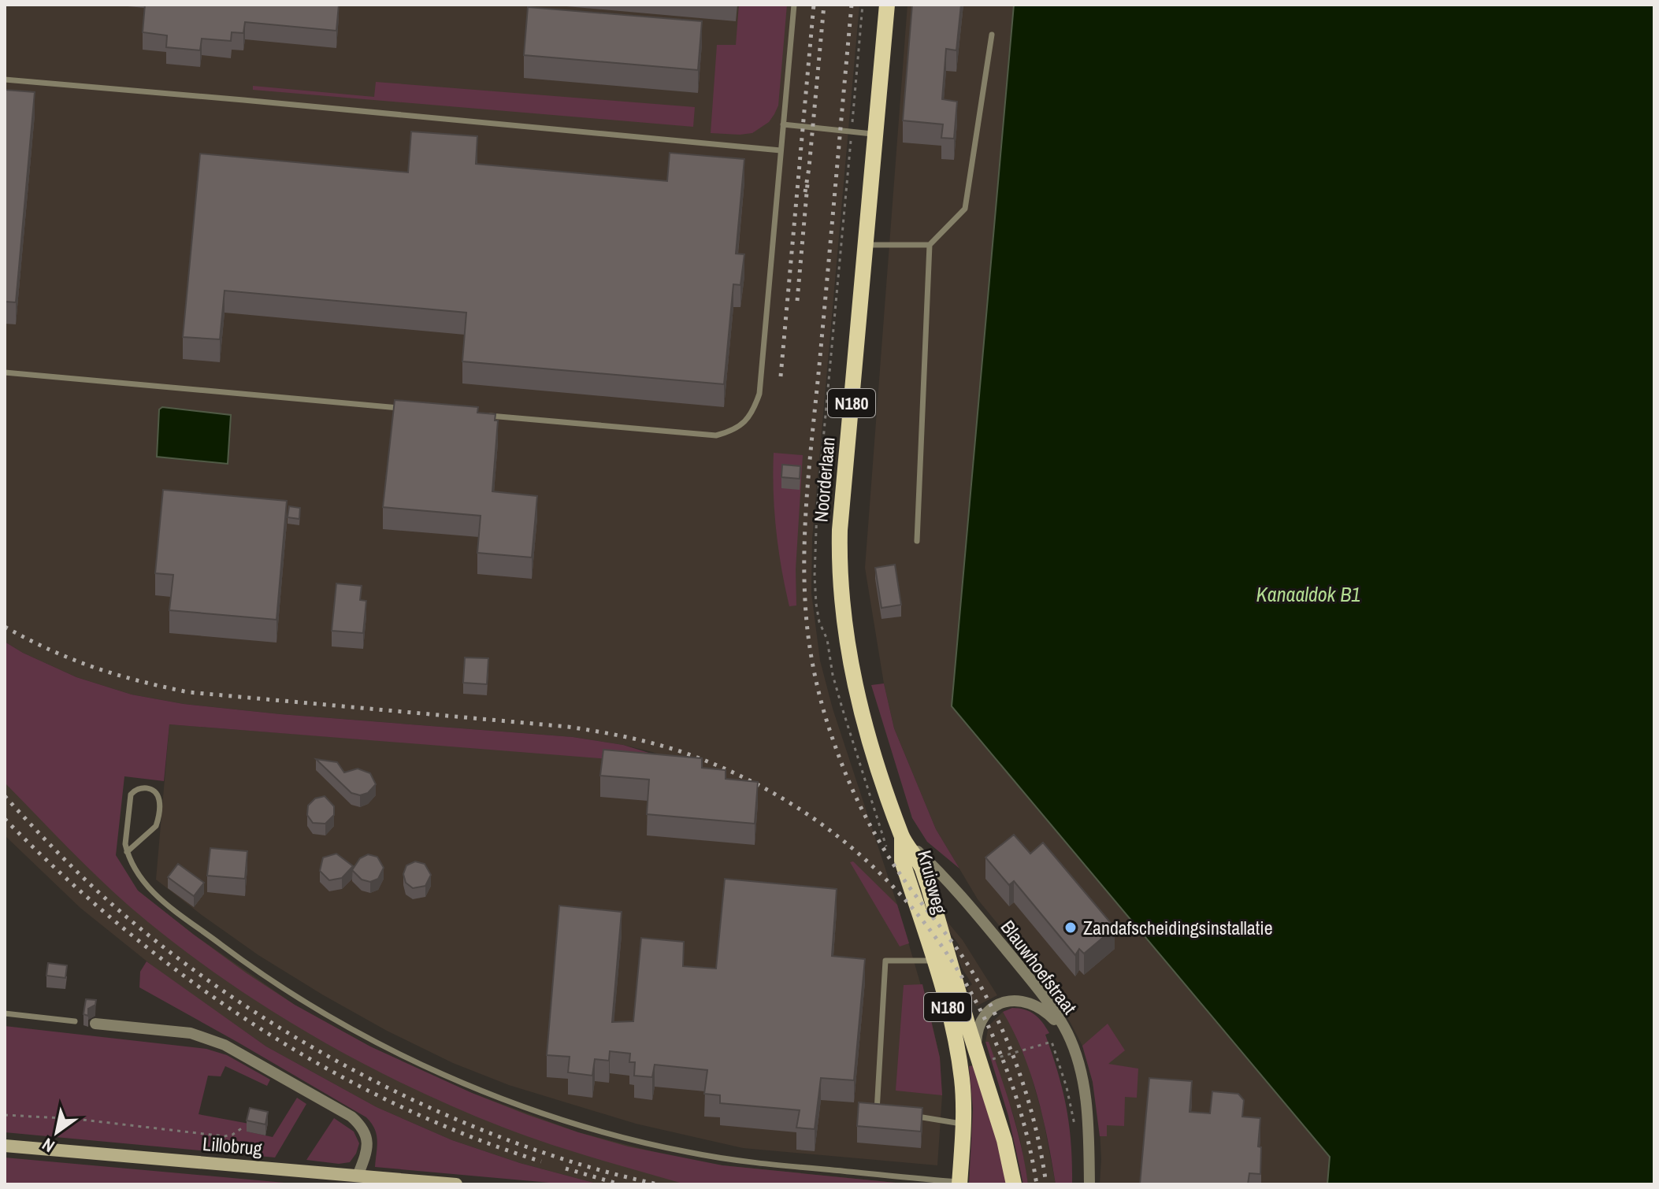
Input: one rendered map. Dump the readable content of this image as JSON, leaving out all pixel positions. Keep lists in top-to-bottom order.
{
  "streets": {
    "main road": ["N180", "Noorderlaan", "Kruisweg"],
    "street": ["Blauwhoefstraat", "Lillobrug"]
  },
  "crossings": [
    ["Noorderlaan", "Kruisweg"],
    ["Noorderlaan", "Blauwhoefstraat"],
    ["Kruisweg", "Blauwhoefstraat"]
  ],
  "water": ["Kanaaldok B1"],
  "places": ["Zandafscheidingsinstallatie"],
  "north": "bottom left"
}
